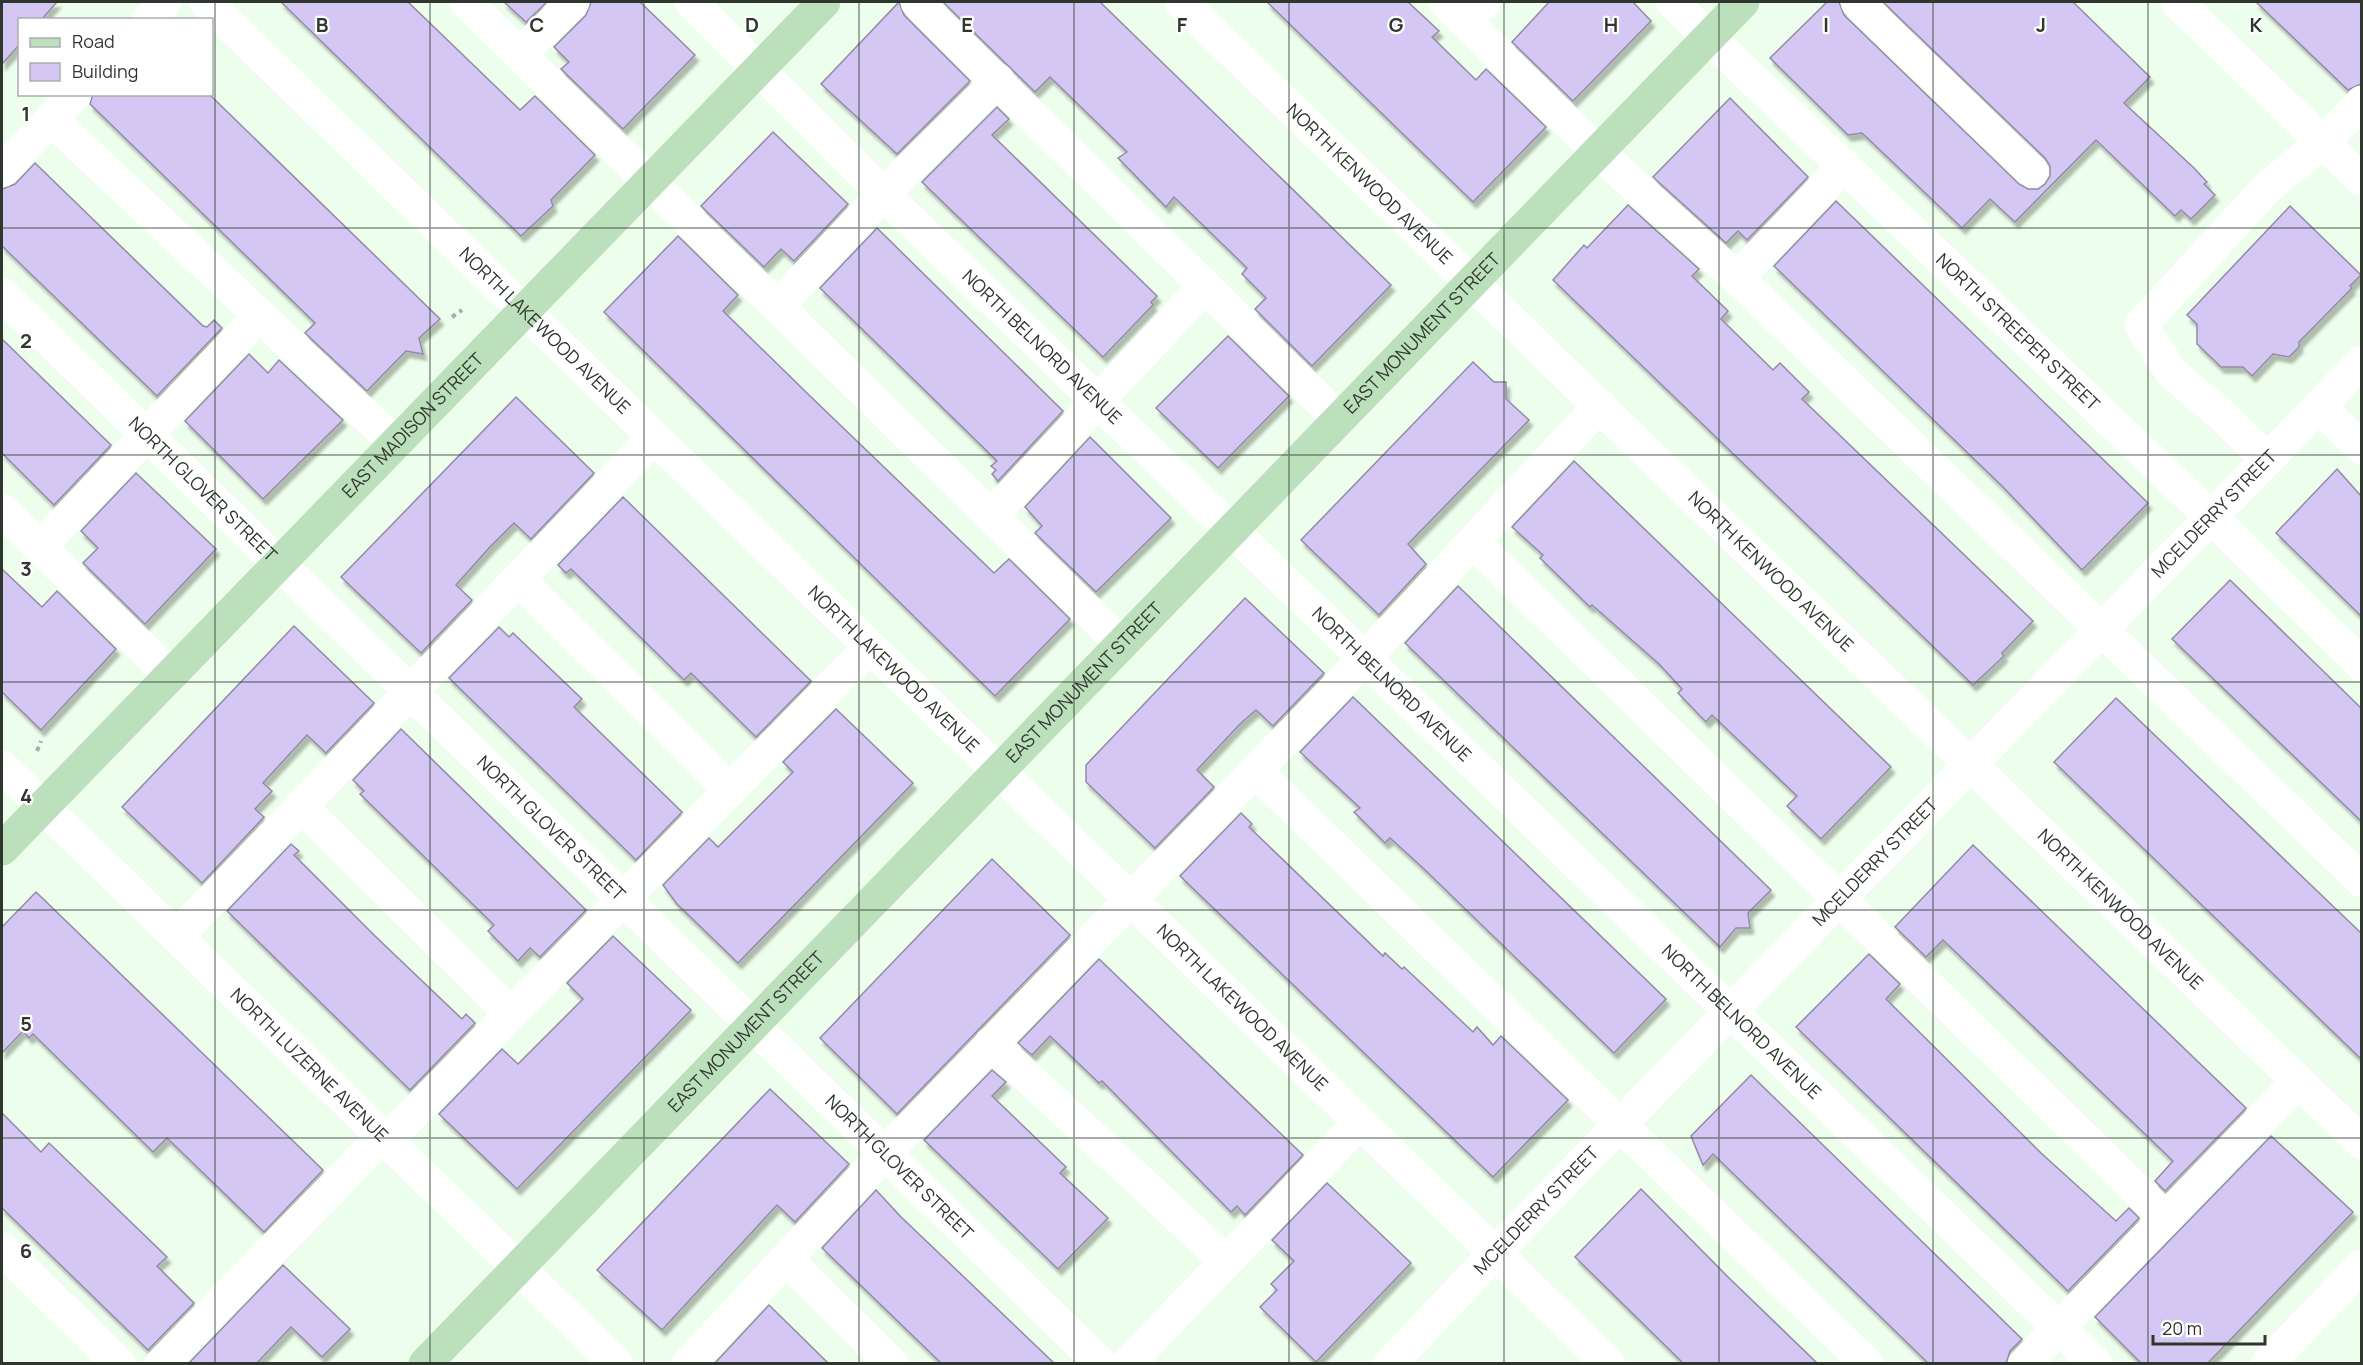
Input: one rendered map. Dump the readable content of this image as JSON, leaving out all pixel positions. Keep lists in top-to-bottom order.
{
  "streets": {
    "main road": ["EAST MONUMENT STREET", "EAST MADISON STREET"],
    "street": [
      "NORTH KENWOOD AVENUE",
      "NORTH LAKEWOOD AVENUE",
      "NORTH STREEPER STREET",
      "NORTH BELNORD AVENUE",
      "NORTH GLOVER STREET",
      "MCELDERRY STREET",
      "NORTH LUZERNE AVENUE"
    ]
  },
  "crossings": [
    ["NORTH KENWOOD AVENUE", "EAST MONUMENT STREET"],
    ["NORTH KENWOOD AVENUE", "MCELDERRY STREET"],
    ["NORTH LAKEWOOD AVENUE", "EAST MONUMENT STREET"],
    ["NORTH LAKEWOOD AVENUE", "EAST MADISON STREET"],
    ["NORTH LAKEWOOD AVENUE", "MCELDERRY STREET"],
    ["NORTH STREEPER STREET", "EAST MONUMENT STREET"],
    ["NORTH STREEPER STREET", "MCELDERRY STREET"],
    ["EAST MONUMENT STREET", "NORTH BELNORD AVENUE"],
    ["EAST MONUMENT STREET", "NORTH GLOVER STREET"],
    ["EAST MONUMENT STREET", "NORTH LUZERNE AVENUE"],
    ["NORTH BELNORD AVENUE", "EAST MADISON STREET"],
    ["NORTH BELNORD AVENUE", "MCELDERRY STREET"],
    ["EAST MADISON STREET", "NORTH GLOVER STREET"],
    ["EAST MADISON STREET", "NORTH LUZERNE AVENUE"]
  ],
  "legend": ["Road", "Building"],
  "scale_bar": "20 m",
  "grid": {
    "columns": [
      "B",
      "C",
      "D",
      "E",
      "F",
      "G",
      "H",
      "I",
      "J",
      "K"
    ],
    "rows": [
      "1",
      "2",
      "3",
      "4",
      "5",
      "6"
    ]
  }
}
